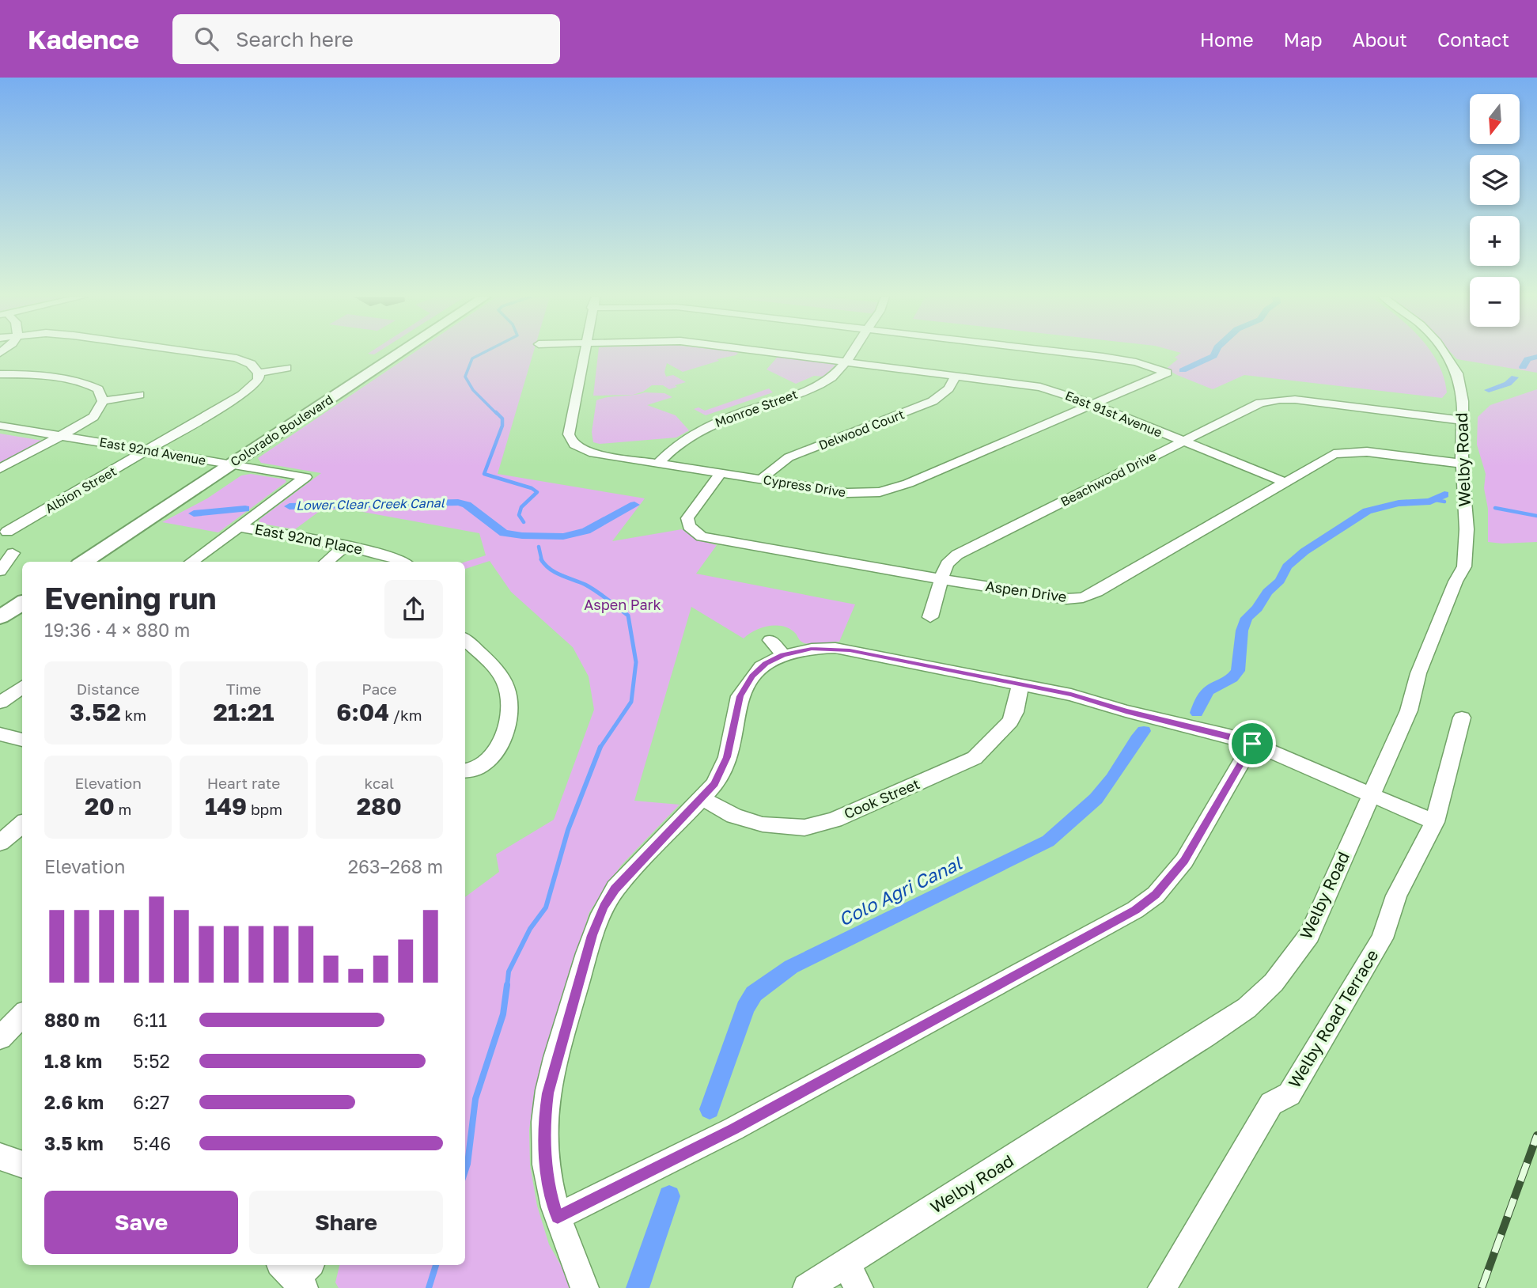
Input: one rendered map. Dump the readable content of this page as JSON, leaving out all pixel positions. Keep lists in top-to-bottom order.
{
  "streets": {
    "main road": ["Colorado Boulevard"],
    "street": [
      "Monroe Street",
      "East 91st Avenue",
      "Delwood Court",
      "East 92nd Avenue",
      "Welby Road",
      "Beachwood Drive",
      "Cypress Drive",
      "Albion Street",
      "East 92nd Place",
      "Aspen Drive",
      "Cook Street",
      "Welby Road Terrace"
    ]
  },
  "crossings": [
    ["Monroe Street", "East 91st Avenue"],
    ["Monroe Street", "Cypress Drive"],
    ["East 91st Avenue", "Delwood Court"],
    ["East 91st Avenue", "Beachwood Drive"],
    ["East 91st Avenue", "Cypress Drive"],
    ["East 91st Avenue", "Aspen Drive"],
    ["Delwood Court", "Cypress Drive"],
    ["Colorado Boulevard", "East 92nd Avenue"],
    ["East 92nd Avenue", "Albion Street"],
    ["East 92nd Avenue", "East 92nd Place"],
    ["Welby Road", "Beachwood Drive"],
    ["Welby Road", "Aspen Drive"],
    ["Beachwood Drive", "Aspen Drive"],
    ["Cypress Drive", "Aspen Drive"]
  ],
  "water": ["Lower Clear Creek Canal", "Colo Agri Canal"],
  "parks": ["Aspen Park"],
  "north": "bottom",
  "page": {
    "header": "Kadence",
    "search": "Search here",
    "nav": [
      "Home",
      "Map",
      "About",
      "Contact"
    ],
    "map_buttons": ["+", "−"],
    "heading": ["Evening run", "19:36 · 4 × 880 m"],
    "stats": [
      ["Distance", "3.52 km"],
      ["Time", "21:21"],
      ["Pace", "6:04 /km"],
      ["Elevation", "20 m"],
      ["Heart rate", "149 bpm"],
      ["kcal", "280"]
    ],
    "chart": ["Elevation", "263–268 m"],
    "list": [
      {
        "name": "880 m",
        "note": "6:11"
      },
      {
        "name": "1.8 km",
        "note": "5:52"
      },
      {
        "name": "2.6 km",
        "note": "6:27"
      },
      {
        "name": "3.5 km",
        "note": "5:46"
      }
    ],
    "buttons": ["Save", "Share"]
  }
}
